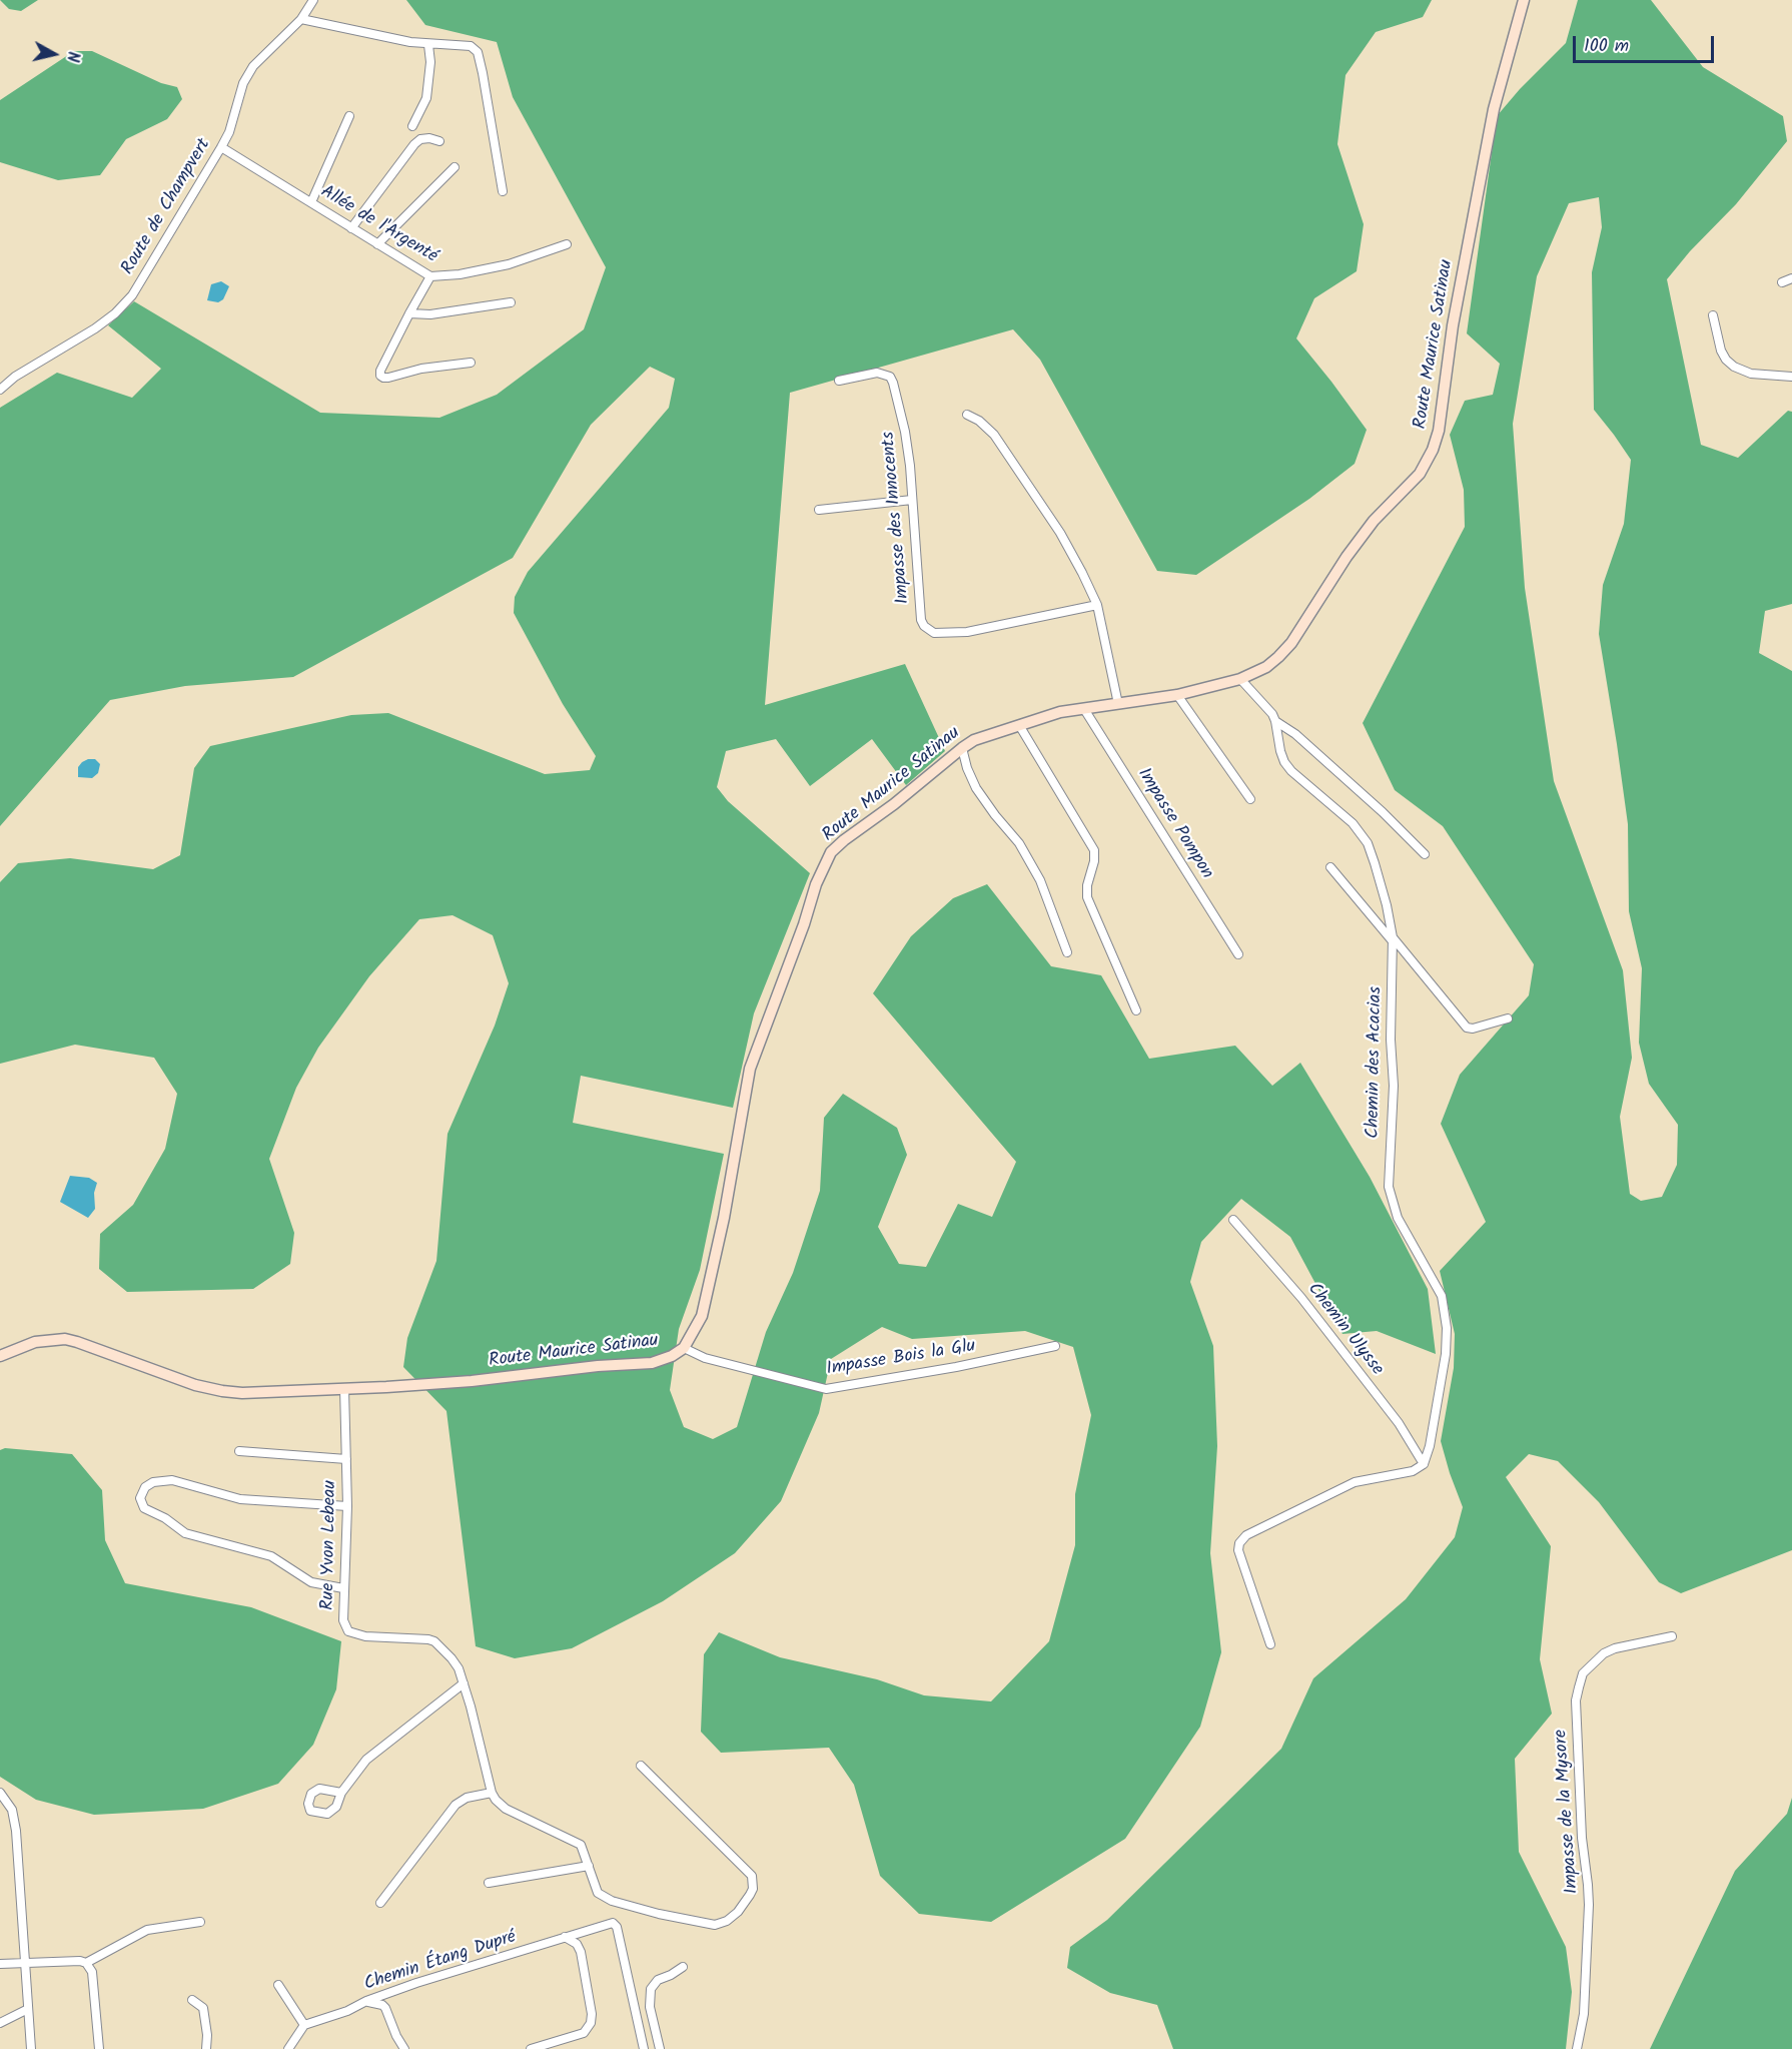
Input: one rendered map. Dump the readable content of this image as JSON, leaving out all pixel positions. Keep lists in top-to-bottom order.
{
  "streets": {
    "main road": ["Route Maurice Satinau"],
    "street": [
      "Route de Champvert",
      "Allée de l'Argenté",
      "Impasse des Innocents",
      "Impasse Pompon",
      "Chemin des Acacias",
      "Chemin Ulysse",
      "Impasse Bois la Glu",
      "Rue Yvon Lebeau",
      "Impasse de la Mysore",
      "Chemin Étang Dupré"
    ]
  },
  "crossings": [
    ["Route de Champvert", "Allée de l'Argenté"],
    ["Route Maurice Satinau", "Impasse Pompon"],
    ["Route Maurice Satinau", "Chemin des Acacias"],
    ["Route Maurice Satinau", "Impasse Bois la Glu"],
    ["Route Maurice Satinau", "Rue Yvon Lebeau"],
    ["Chemin des Acacias", "Chemin Ulysse"]
  ],
  "scale_bar": "100 m",
  "north": "right"
}
